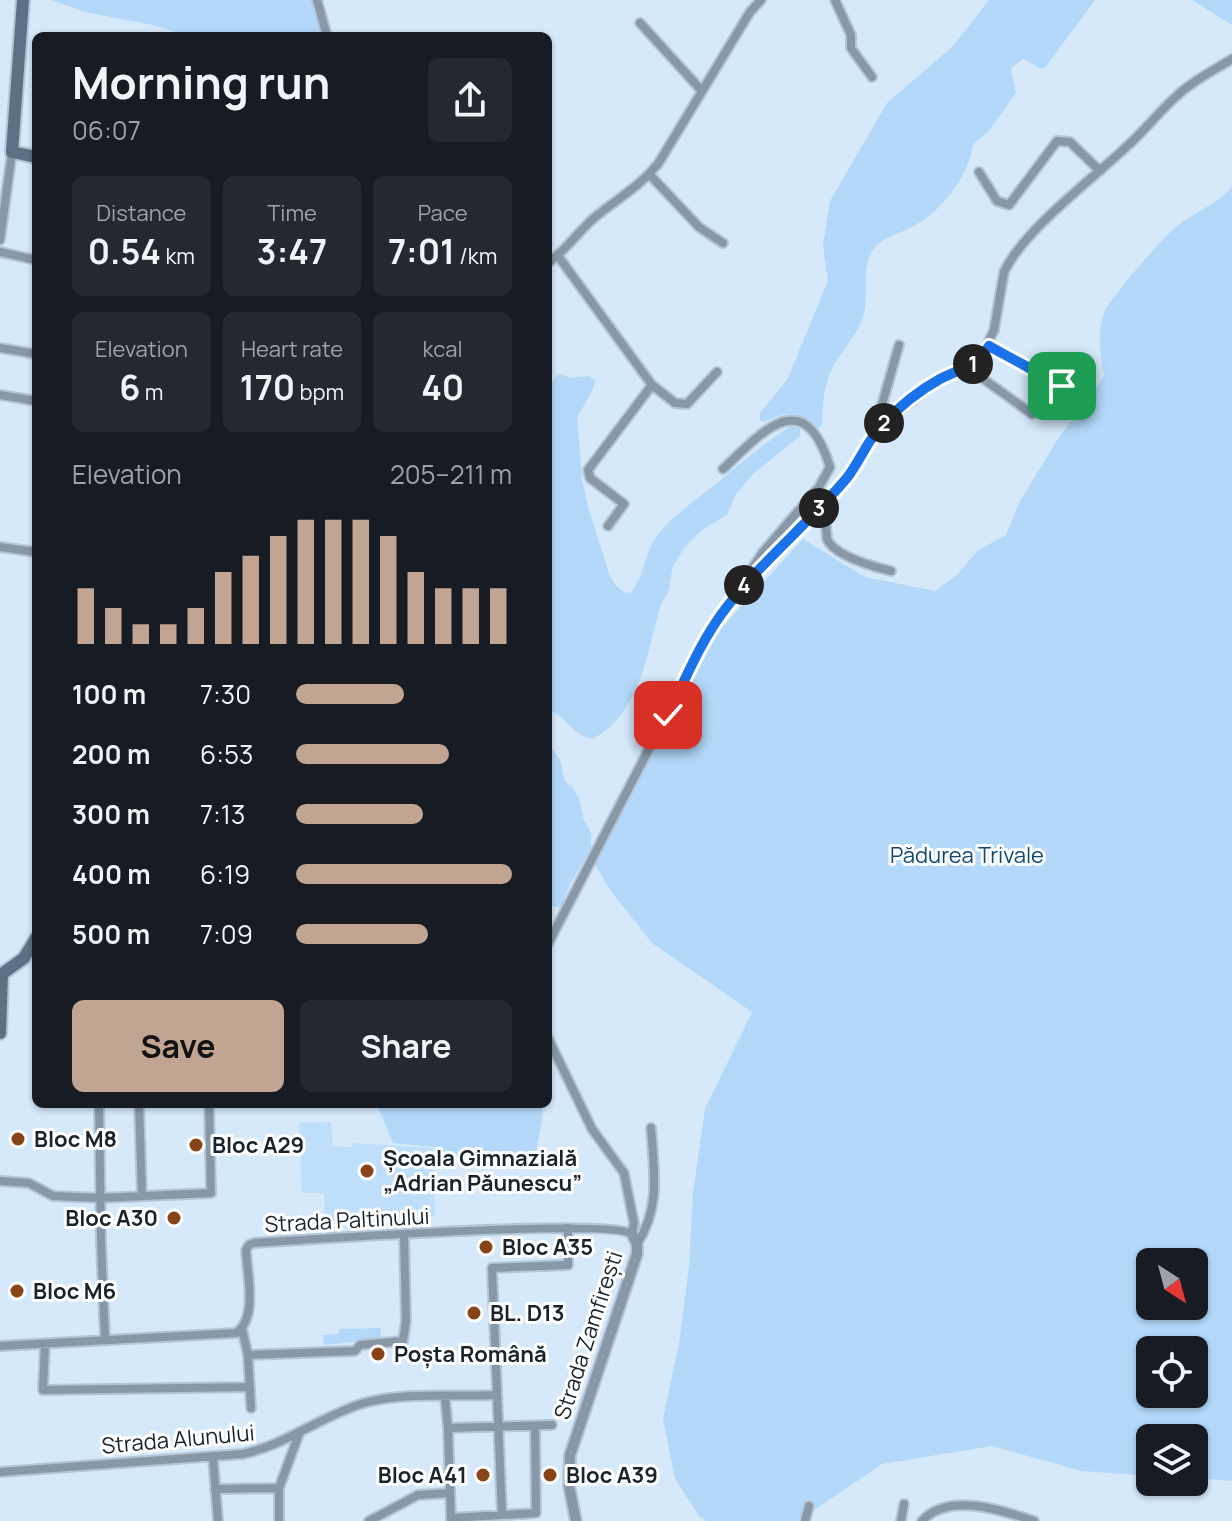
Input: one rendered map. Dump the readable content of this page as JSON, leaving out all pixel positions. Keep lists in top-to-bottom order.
{
  "streets": {
    "street": ["Strada Paltinului", "Strada Zamfirești", "Strada Alunului"]
  },
  "crossings": [
    ["Strada Paltinului", "Strada Zamfirești"]
  ],
  "parks": ["Pădurea Trivale"],
  "places": [
    "Bloc M8",
    "Bloc A29",
    "Școala Gimnazială „Adrian Păunescu”",
    "Bloc A30",
    "Bloc A35",
    "Bloc M6",
    "BL. D13",
    "Poșta Română",
    "Bloc A41",
    "Bloc A39"
  ],
  "north": "bottom right",
  "page": {
    "heading": ["Morning run", "06:07"],
    "stats": [
      ["Distance", "0.54 km"],
      ["Time", "3:47"],
      ["Pace", "7:01 /km"],
      ["Elevation", "6 m"],
      ["Heart rate", "170 bpm"],
      ["kcal", "40"]
    ],
    "pins": [
      "1",
      "2",
      "3",
      "4"
    ],
    "chart": ["Elevation", "205–211 m"],
    "list": [
      {
        "name": "100 m",
        "note": "7:30"
      },
      {
        "name": "200 m",
        "note": "6:53"
      },
      {
        "name": "300 m",
        "note": "7:13"
      },
      {
        "name": "400 m",
        "note": "6:19"
      },
      {
        "name": "500 m",
        "note": "7:09"
      }
    ],
    "buttons": ["Save", "Share"]
  }
}
